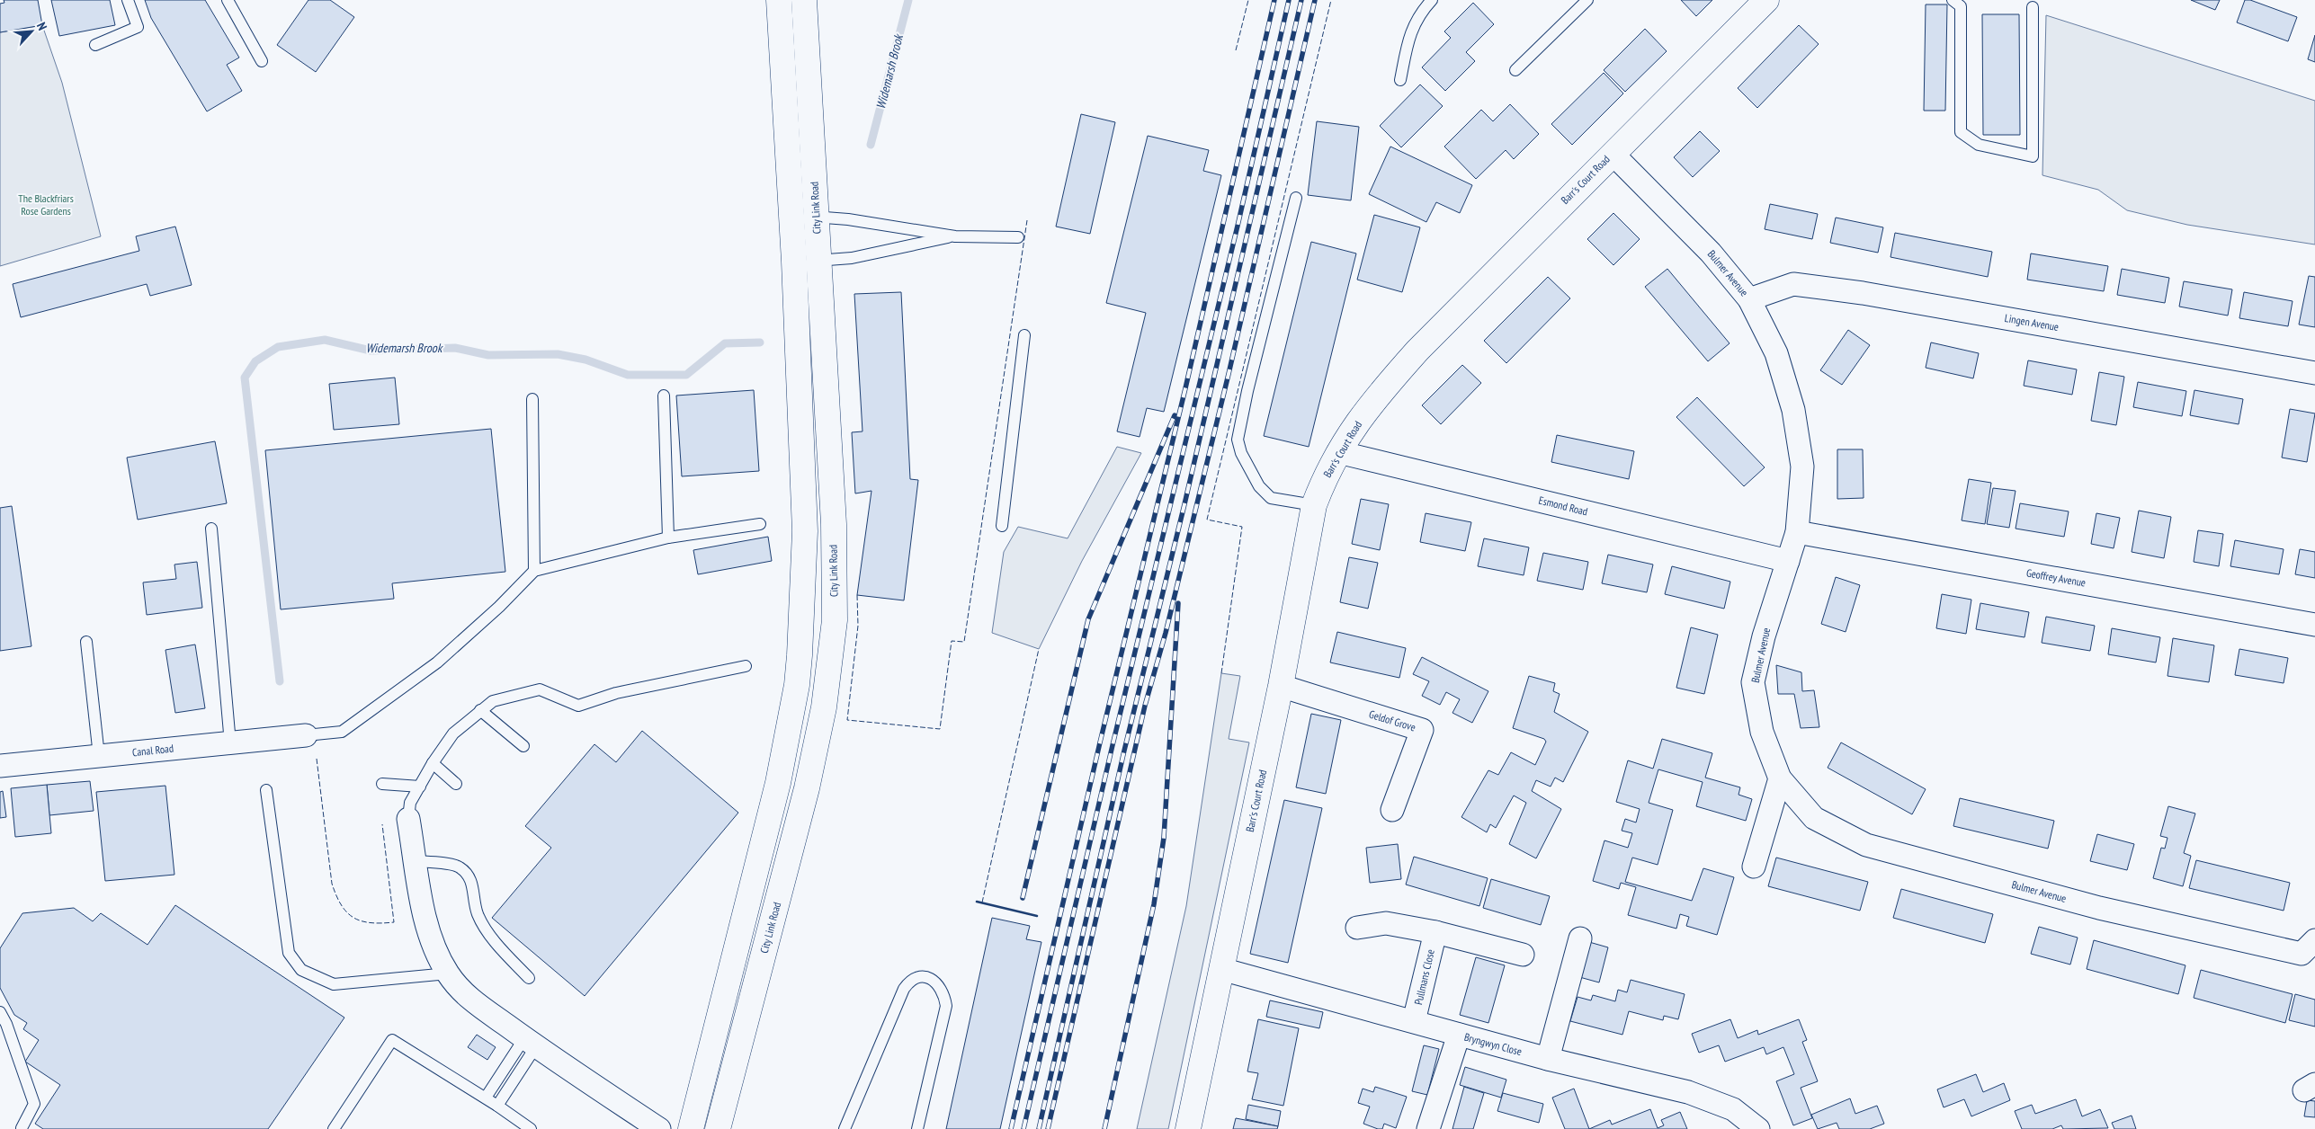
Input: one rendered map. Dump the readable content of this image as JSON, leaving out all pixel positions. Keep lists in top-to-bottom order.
{
  "streets": {
    "main road": ["Barr's Court Road", "City Link Road"],
    "street": [
      "Bulmer Avenue",
      "Lingen Avenue",
      "Esmond Road",
      "Geoffrey Avenue",
      "Geldof Grove",
      "Canal Road",
      "Pullmans Close",
      "Bryngwyn Close"
    ]
  },
  "crossings": [
    ["Barr's Court Road", "Bulmer Avenue"],
    ["Barr's Court Road", "Esmond Road"],
    ["Barr's Court Road", "Geldof Grove"],
    ["Barr's Court Road", "Bryngwyn Close"],
    ["Bulmer Avenue", "Lingen Avenue"],
    ["Bulmer Avenue", "Esmond Road"],
    ["Bulmer Avenue", "Geoffrey Avenue"],
    ["Pullmans Close", "Bryngwyn Close"]
  ],
  "water": ["Widemarsh Brook"],
  "parks": ["The Blackfriars Rose Gardens"],
  "north": "top right"
}
